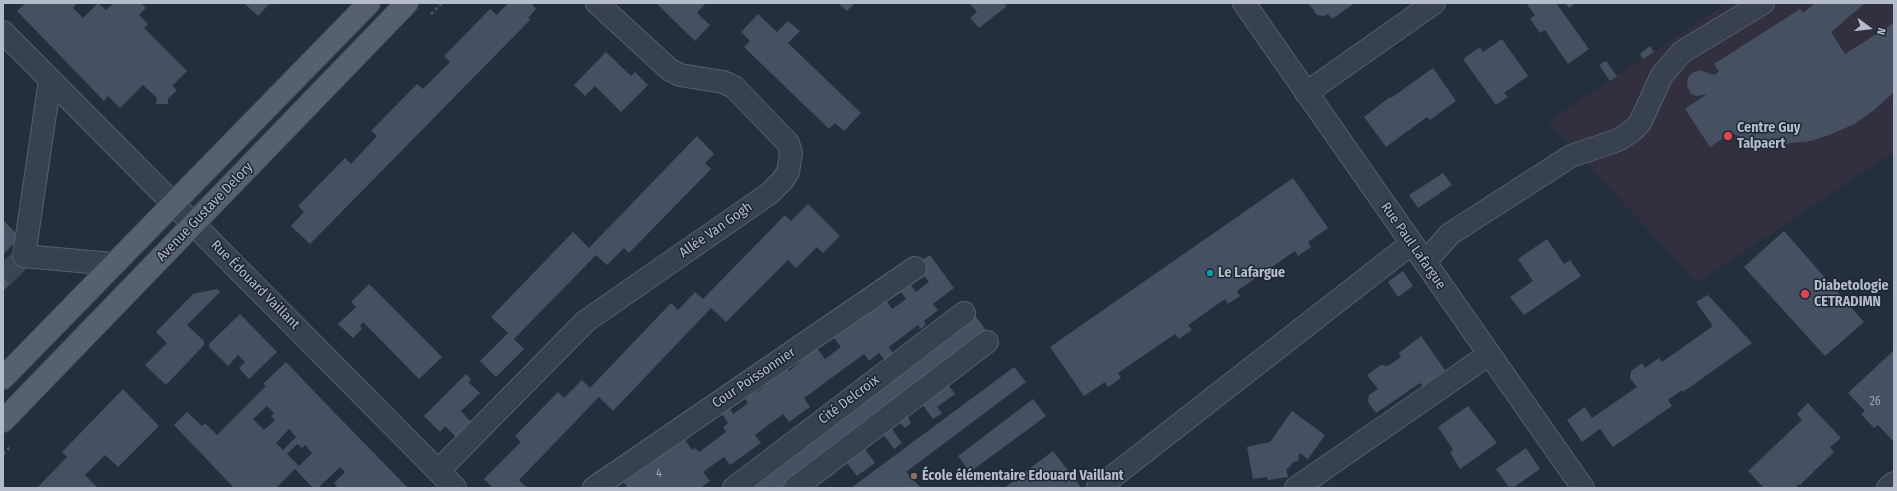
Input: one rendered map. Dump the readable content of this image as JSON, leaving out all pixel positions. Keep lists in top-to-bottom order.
{
  "streets": {
    "main road": ["Avenue Gustave Delory"],
    "street": [
      "Allée Van Gogh",
      "Rue Paul Lafargue",
      "Rue Édouard Vaillant",
      "Cour Poissonnier",
      "Cité Delcroix"
    ]
  },
  "crossings": [
    ["Avenue Gustave Delory", "Rue Édouard Vaillant"],
    ["Allée Van Gogh", "Rue Édouard Vaillant"]
  ],
  "places": [
    "Centre Guy Talpaert",
    "Le Lafargue",
    "Diabetologie CETRADIMN",
    "École élémentaire Edouard Vaillant"
  ],
  "house_numbers": ["26", "4"],
  "north": "right"
}
